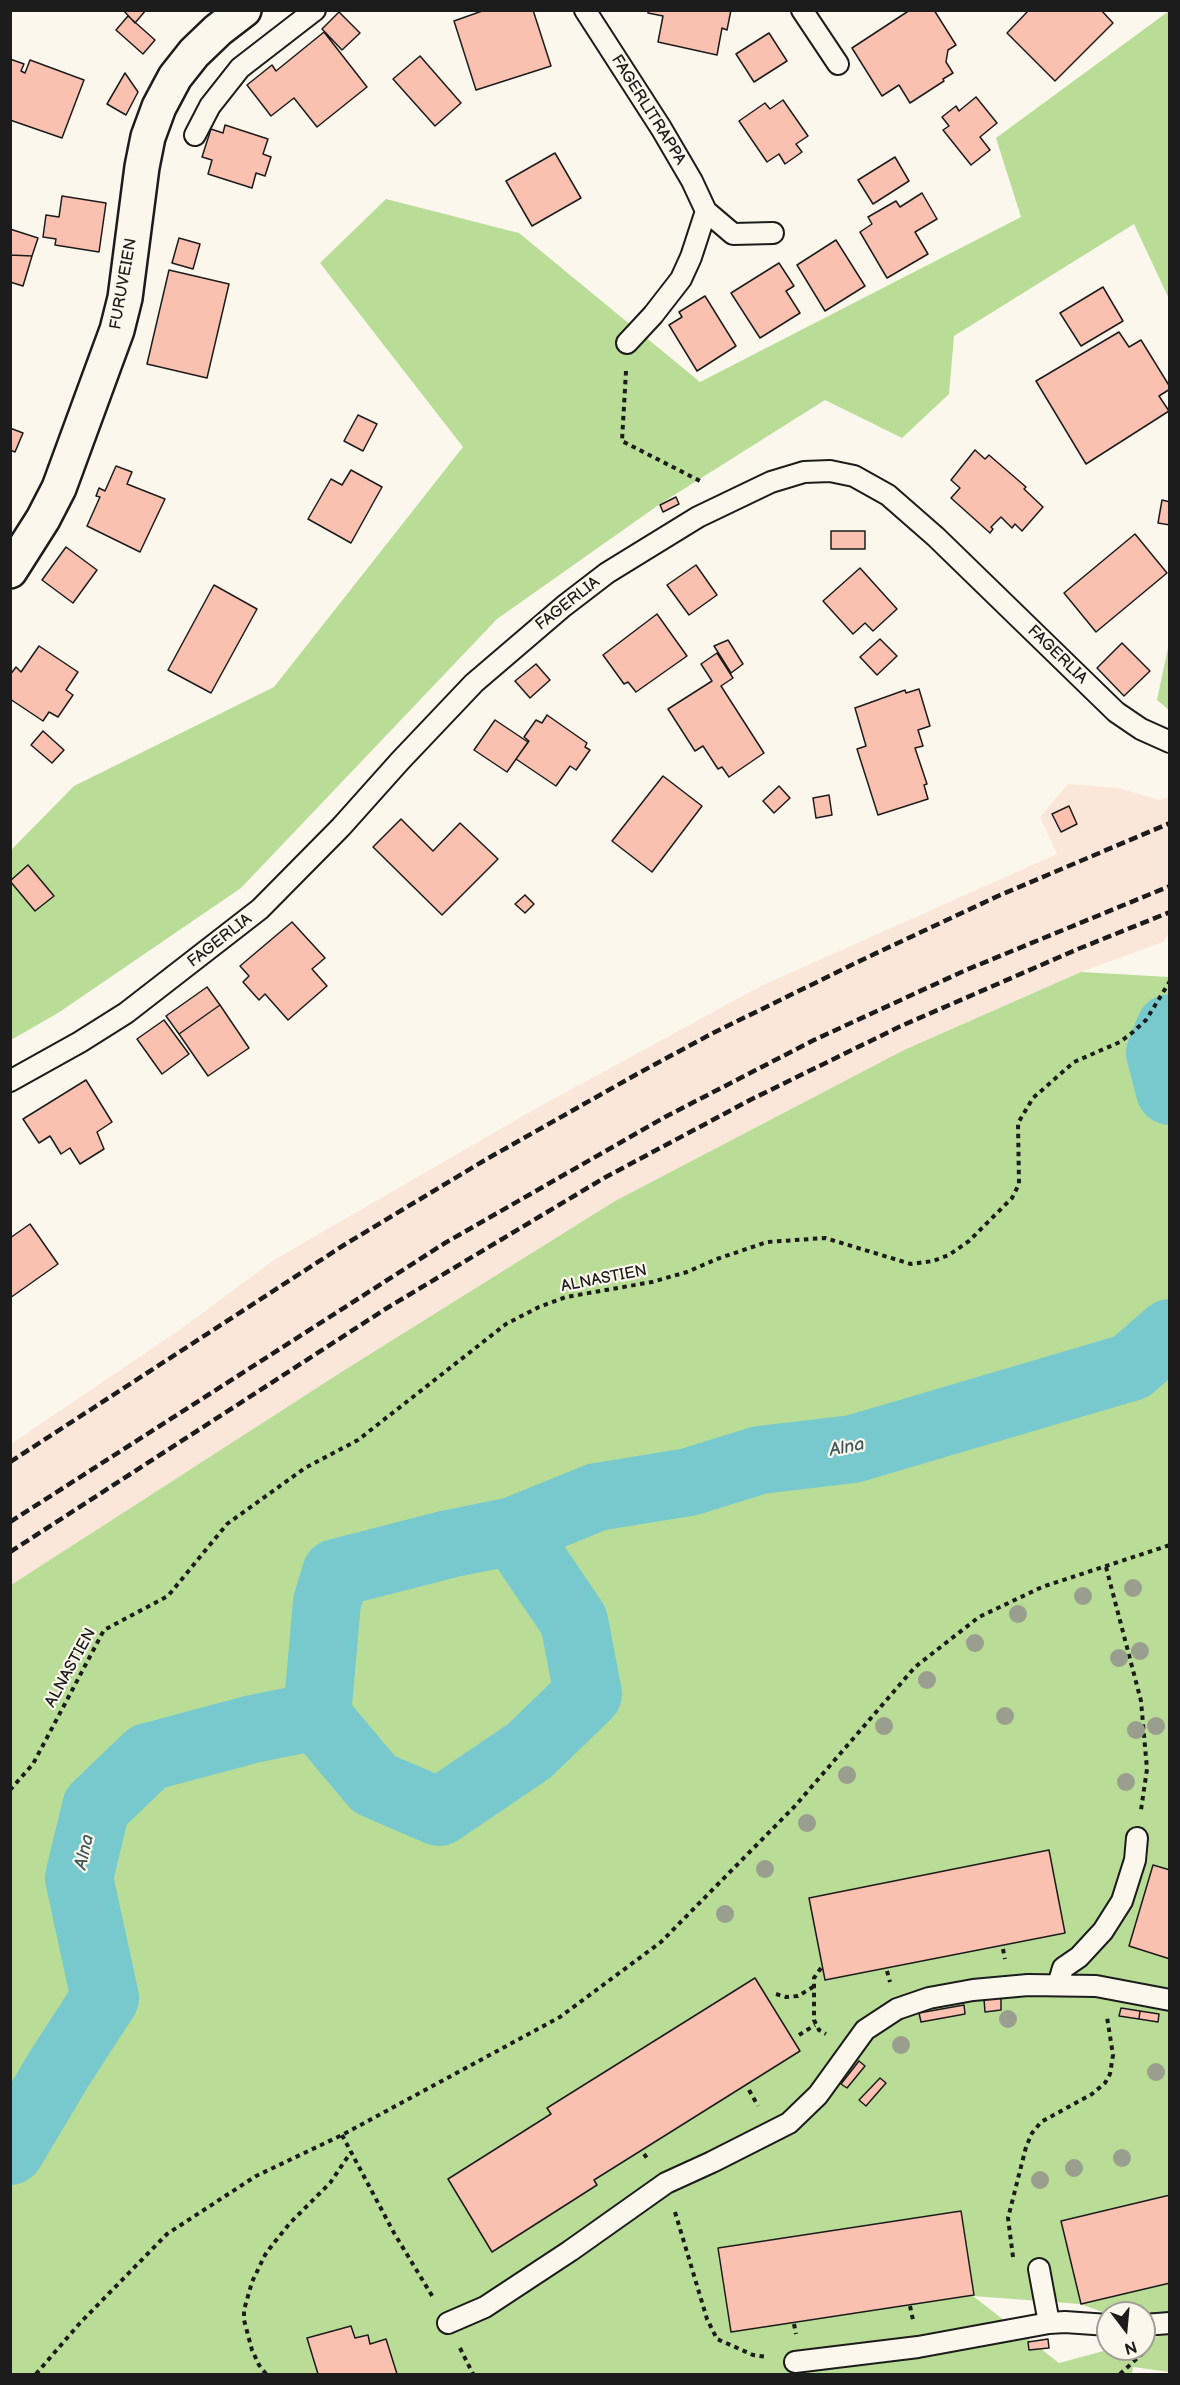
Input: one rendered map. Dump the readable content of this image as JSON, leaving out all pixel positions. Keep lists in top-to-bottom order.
{
  "streets": {
    "street": ["FURUVEIEN"],
    "lane": ["FAGERLITRAPPA", "FAGERLIA"],
    "path": ["ALNASTIEN"]
  },
  "water": ["Alna"],
  "north": "bottom"
}
